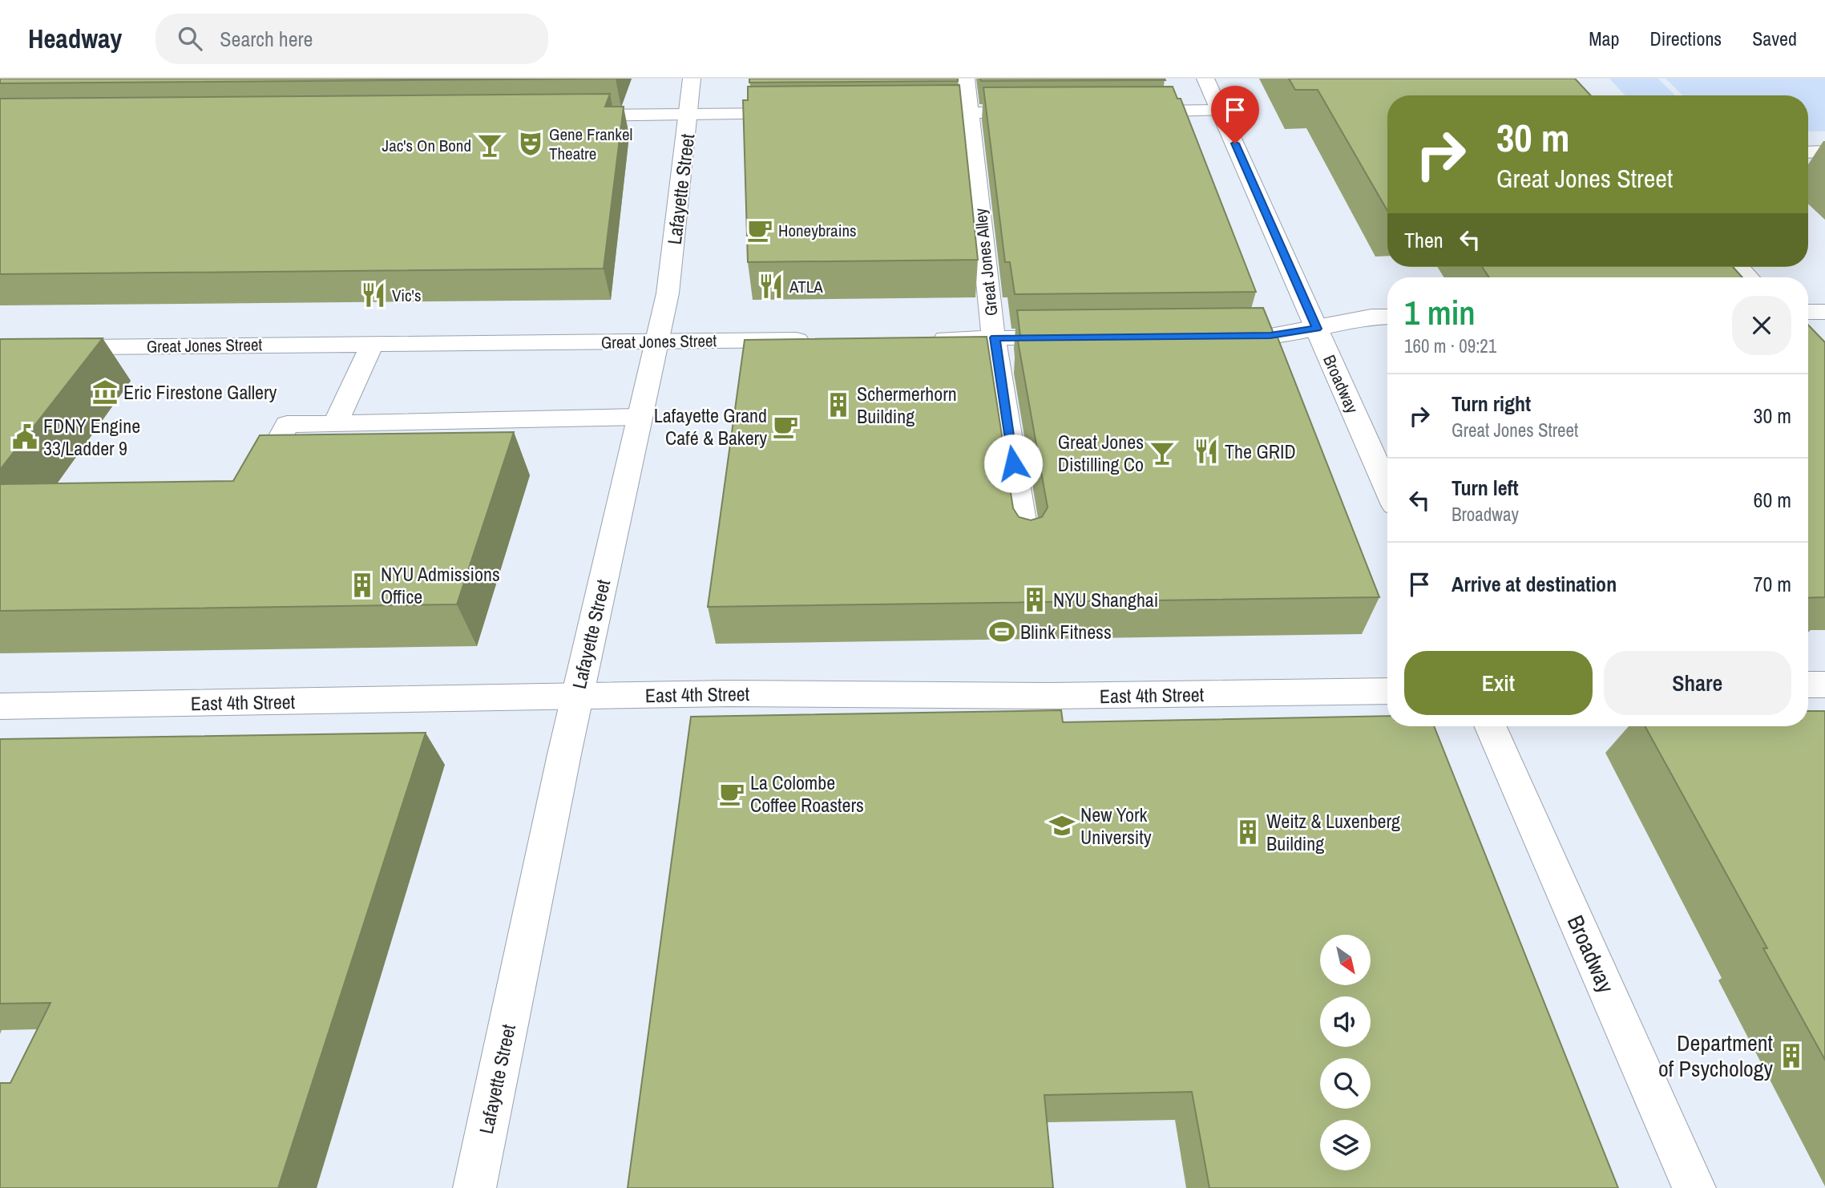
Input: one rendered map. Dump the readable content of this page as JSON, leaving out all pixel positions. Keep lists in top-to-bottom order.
{
  "streets": {
    "street": [
      "Lafayette Street",
      "Great Jones Alley",
      "Great Jones Street",
      "Broadway",
      "East 4th Street"
    ]
  },
  "crossings": [
    ["Lafayette Street", "Great Jones Street"],
    ["Lafayette Street", "East 4th Street"]
  ],
  "places": {
    "theatre": ["Gene Frankel Theatre"],
    "bar": ["Jac's On Bond", "Great Jones Distilling Co"],
    "cafe": ["Honeybrains", "Lafayette Grand Café & Bakery", "La Colombe Coffee Roasters"],
    "restaurant": ["ATLA", "Vic's", "The GRID"],
    "museum": ["Eric Firestone Gallery"],
    "building": [
      "Schermerhorn Building",
      "NYU Admissions Office",
      "NYU Shanghai",
      "Weitz & Luxenberg Building",
      "Department of Psychology"
    ],
    "public building": ["FDNY Engine 33/Ladder 9"],
    "sports": ["Blink Fitness"],
    "school or university": ["New York University"]
  },
  "north": "bottom right",
  "page": {
    "header": "Headway",
    "search": "Search here",
    "nav": ["Map", "Directions", "Saved"],
    "turn": ["30 m", "Great Jones Street"],
    "then": "Then",
    "heading": ["1 min", "160 m · 09:21"],
    "list": [
      {
        "name": "Turn right",
        "note": "Great Jones Street",
        "value": "30 m"
      },
      {
        "name": "Turn left",
        "note": "Broadway",
        "value": "60 m"
      },
      {
        "name": "Arrive at destination",
        "value": "70 m"
      }
    ],
    "buttons": ["Exit", "Share"]
  }
}
